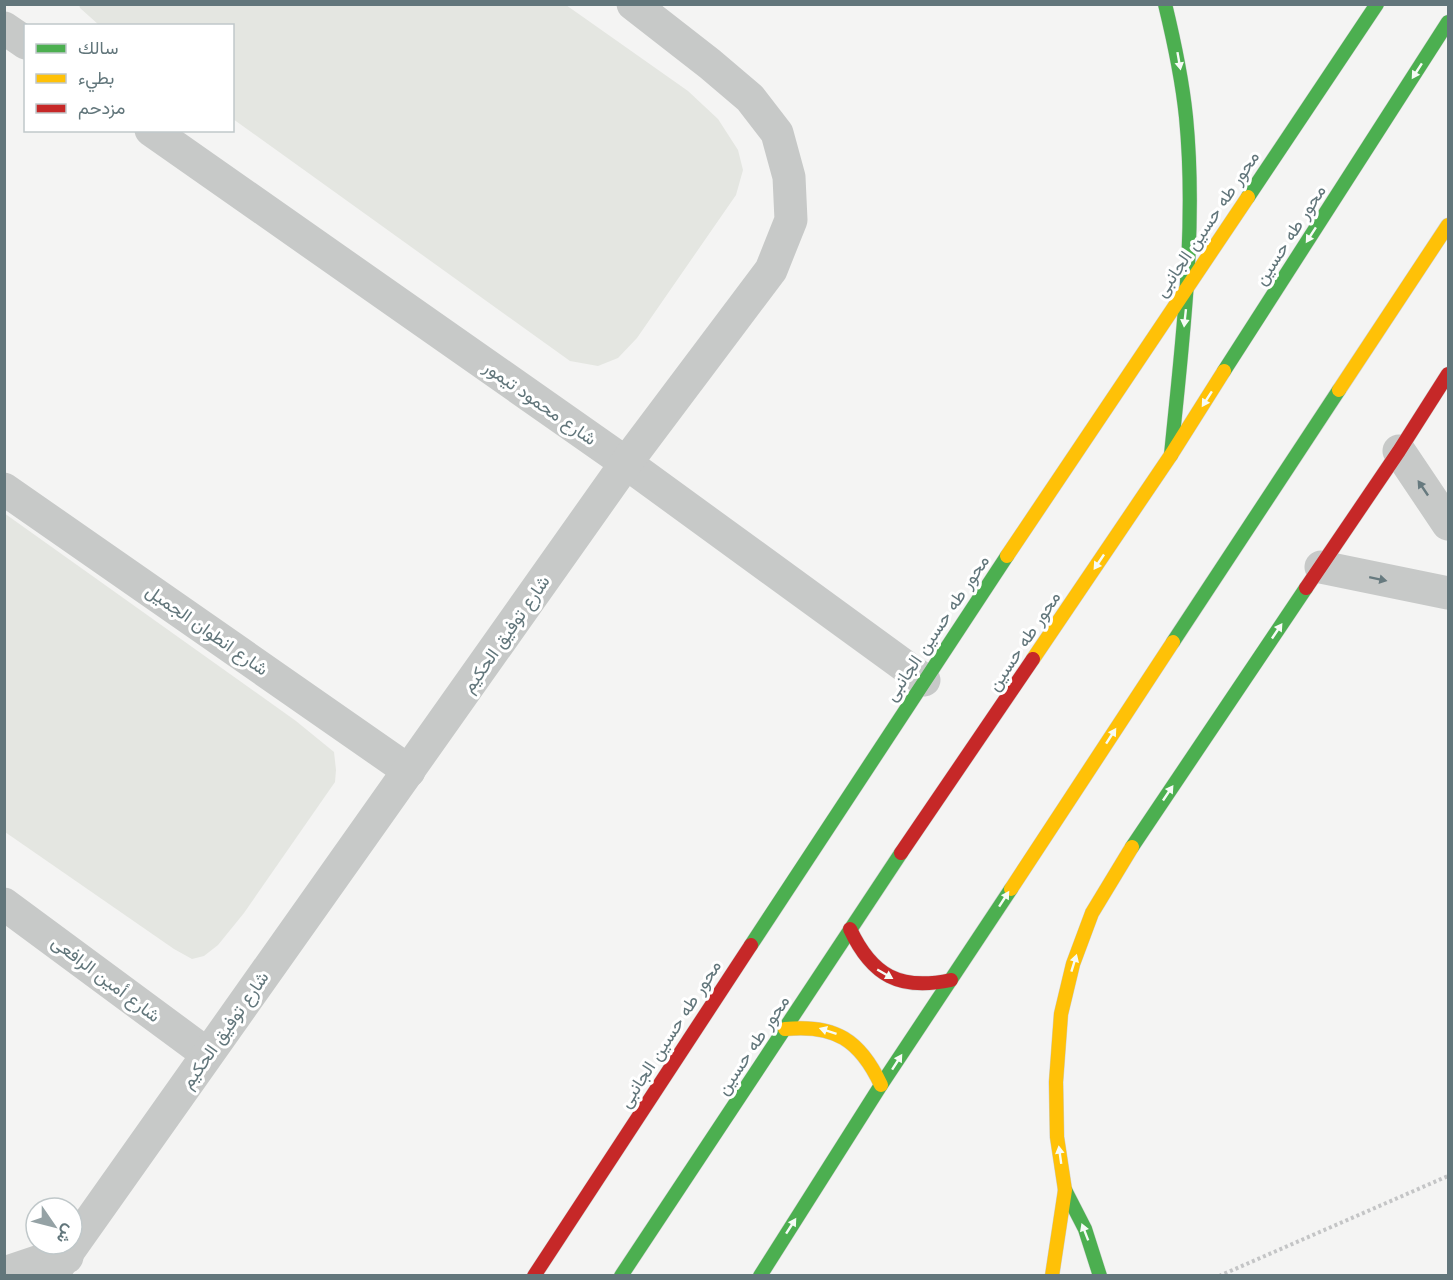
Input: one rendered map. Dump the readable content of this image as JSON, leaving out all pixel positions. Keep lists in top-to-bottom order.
{
  "streets": {
    "street": [
      "محور طه حسين الجانبى",
      "محور طه حسين",
      "شارع محمود تيمور",
      "شارع انطوان الجميل",
      "شارع توفيق الحكيم",
      "شارع أمين الرافعى"
    ]
  },
  "crossings": [
    ["محور طه حسين الجانبى", "شارع محمود تيمور"],
    ["شارع محمود تيمور", "شارع توفيق الحكيم"],
    ["شارع انطوان الجميل", "شارع توفيق الحكيم"],
    ["شارع توفيق الحكيم", "شارع أمين الرافعى"]
  ],
  "legend": ["سالك", "بطيء", "مزدحم"],
  "north": "bottom right"
}
